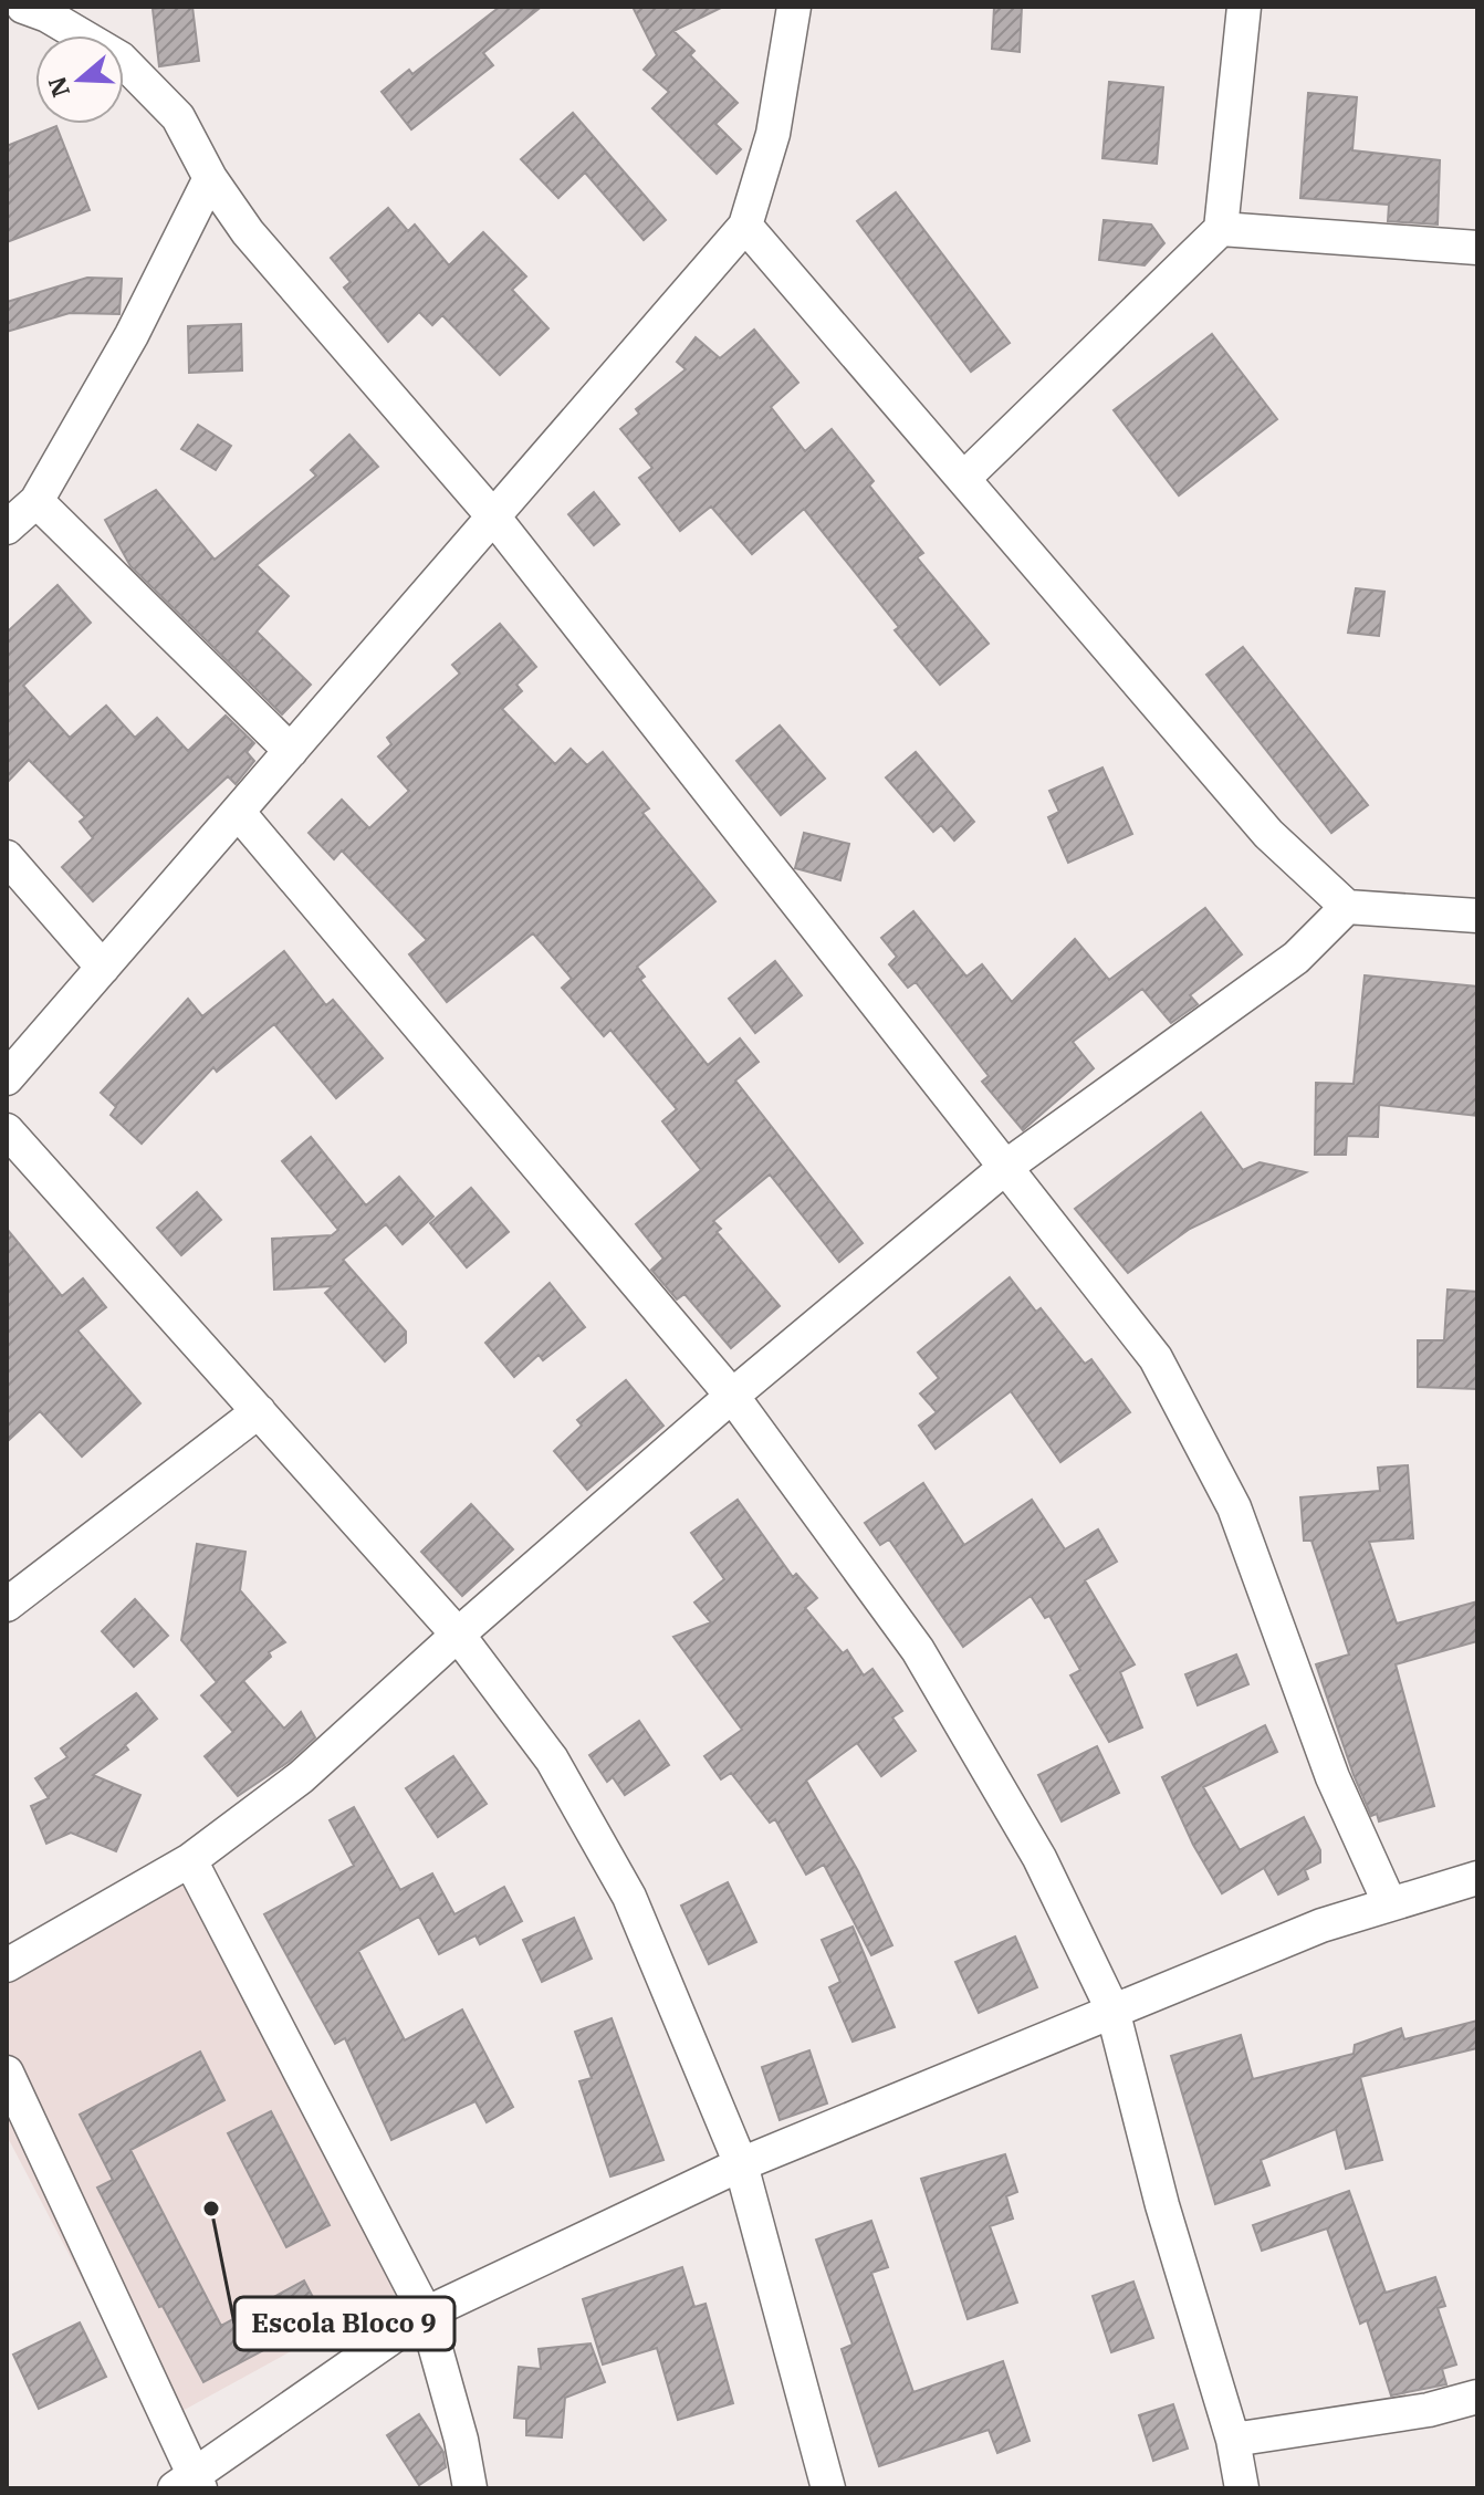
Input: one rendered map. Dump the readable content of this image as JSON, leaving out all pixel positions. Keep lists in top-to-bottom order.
{
  "places": ["Escola Bloco 9"],
  "north": "left"
}
